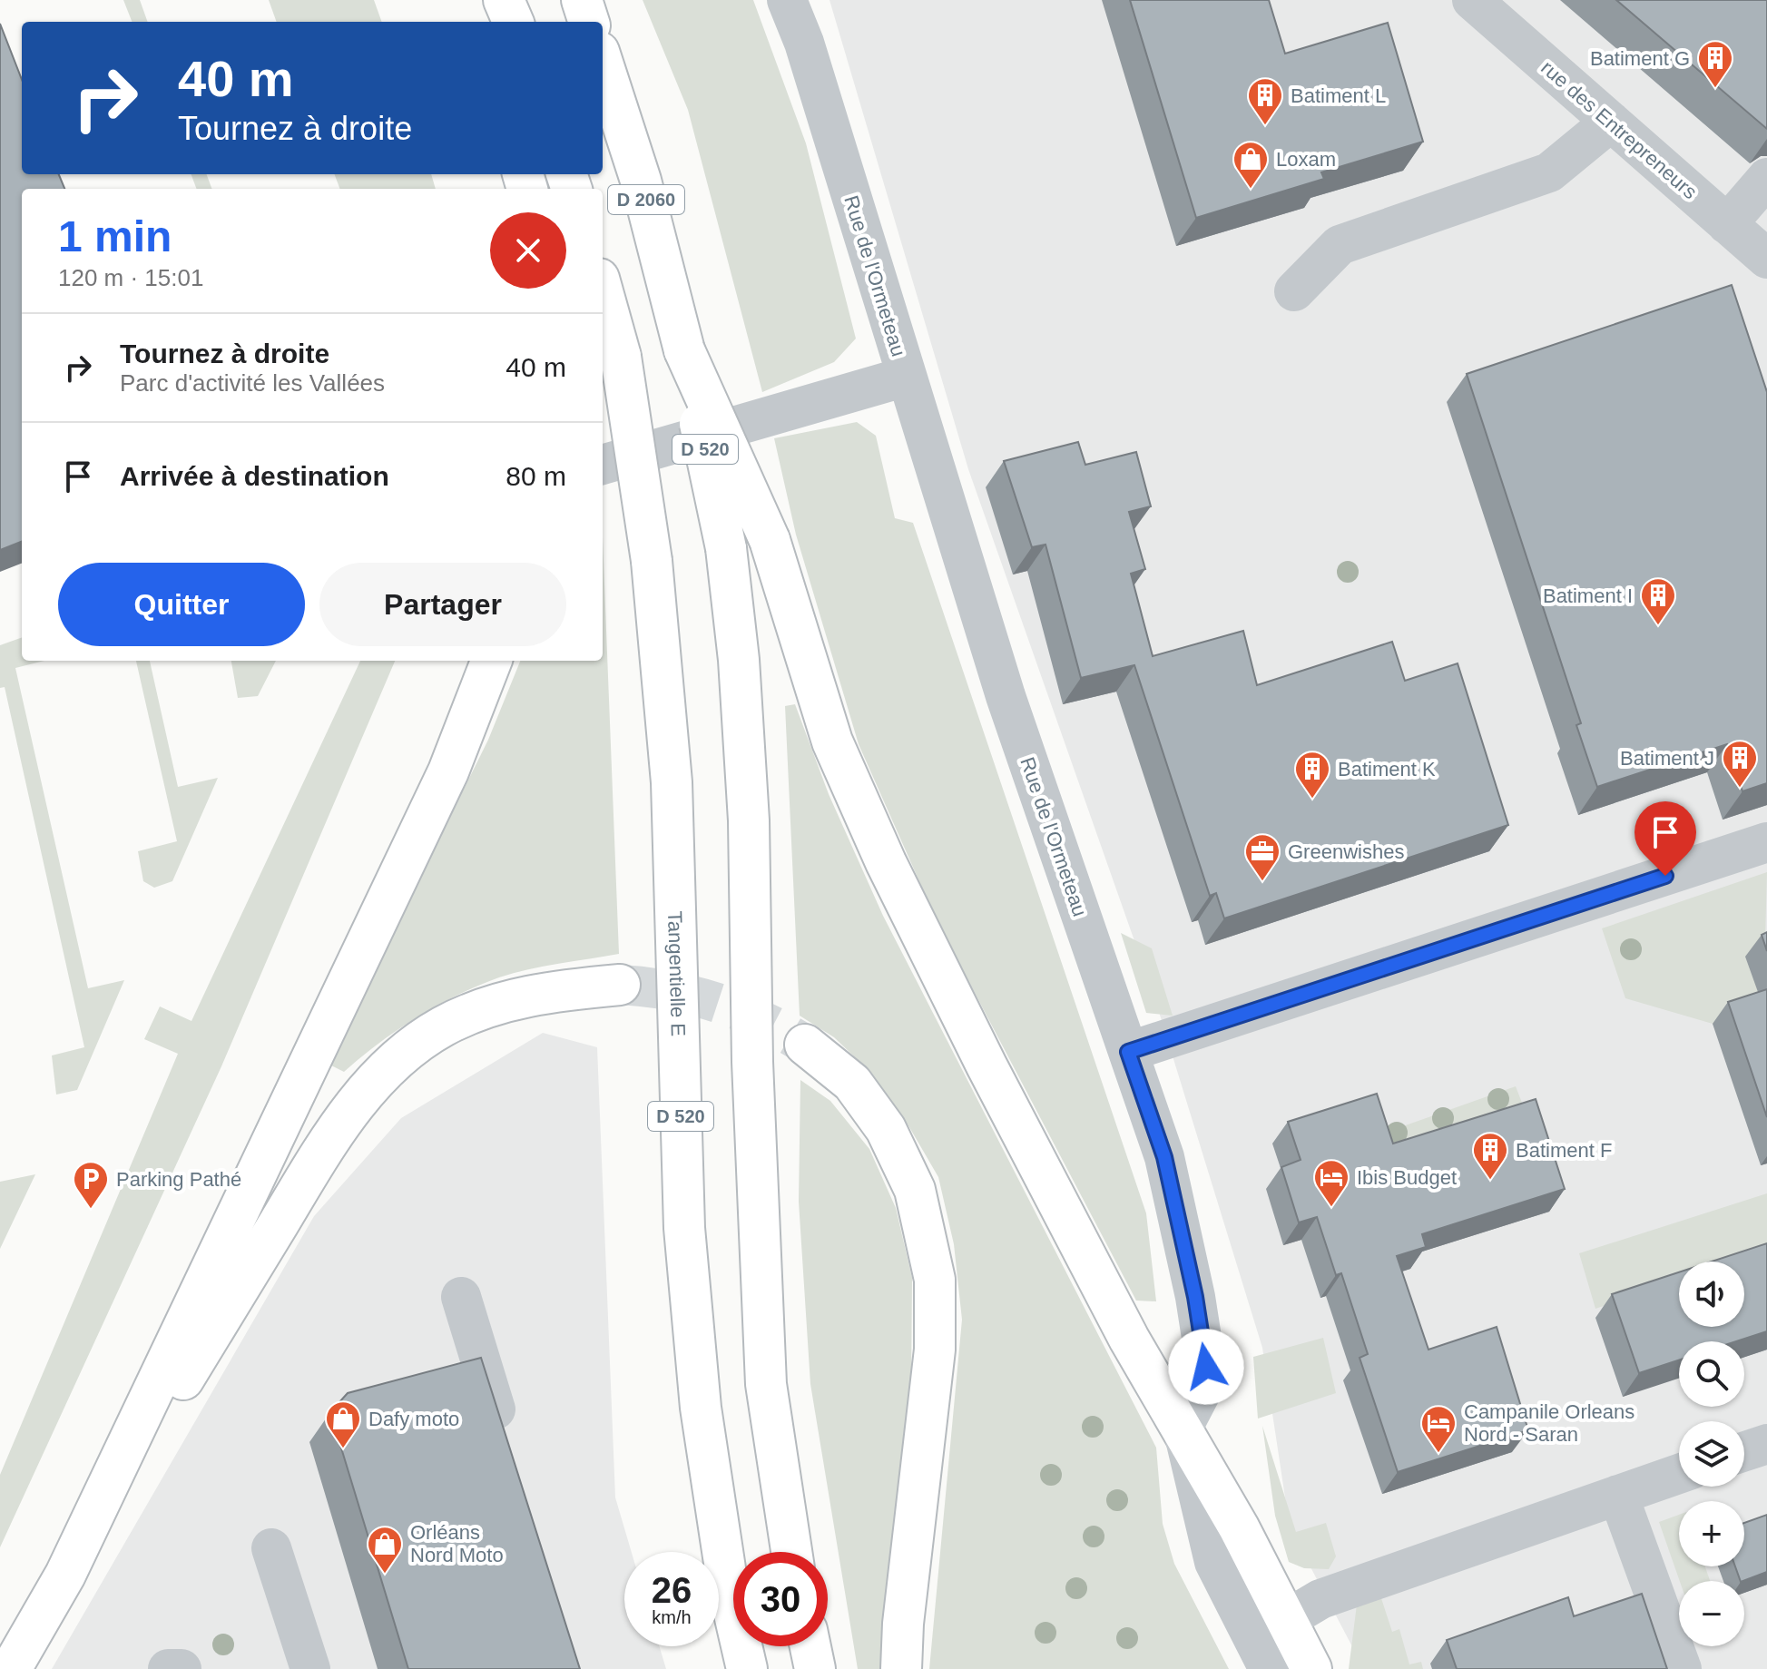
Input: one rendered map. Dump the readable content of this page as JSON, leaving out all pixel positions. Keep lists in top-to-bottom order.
{
  "streets": {
    "main road": ["D 2060", "D 520", "Tangentielle E"],
    "street": ["rue des Entrepreneurs", "Rue de l'Ormeteau"]
  },
  "crossings": [
    ["D 2060", "D 520"]
  ],
  "places": {
    "building": [
      "Batiment G",
      "Batiment L",
      "Batiment I",
      "Batiment J",
      "Batiment K",
      "Batiment F"
    ],
    "shop": ["Loxam", "Dafy moto", "Orléans Nord Moto"],
    "office": ["Greenwishes"],
    "hotel": ["Ibis Budget", "Campanile Orleans Nord - Saran"],
    "parking": ["Parking Pathé"]
  },
  "page": {
    "turn": ["40 m", "Tournez à droite"],
    "heading": ["1 min", "120 m · 15:01"],
    "list": [
      {
        "name": "Tournez à droite",
        "note": "Parc d'activité les Vallées",
        "value": "40 m"
      },
      {
        "name": "Arrivée à destination",
        "value": "80 m"
      }
    ],
    "buttons": ["Quitter", "Partager"],
    "map_buttons": ["+", "−"],
    "speed": "26 km/h",
    "limit": "30"
  }
}
